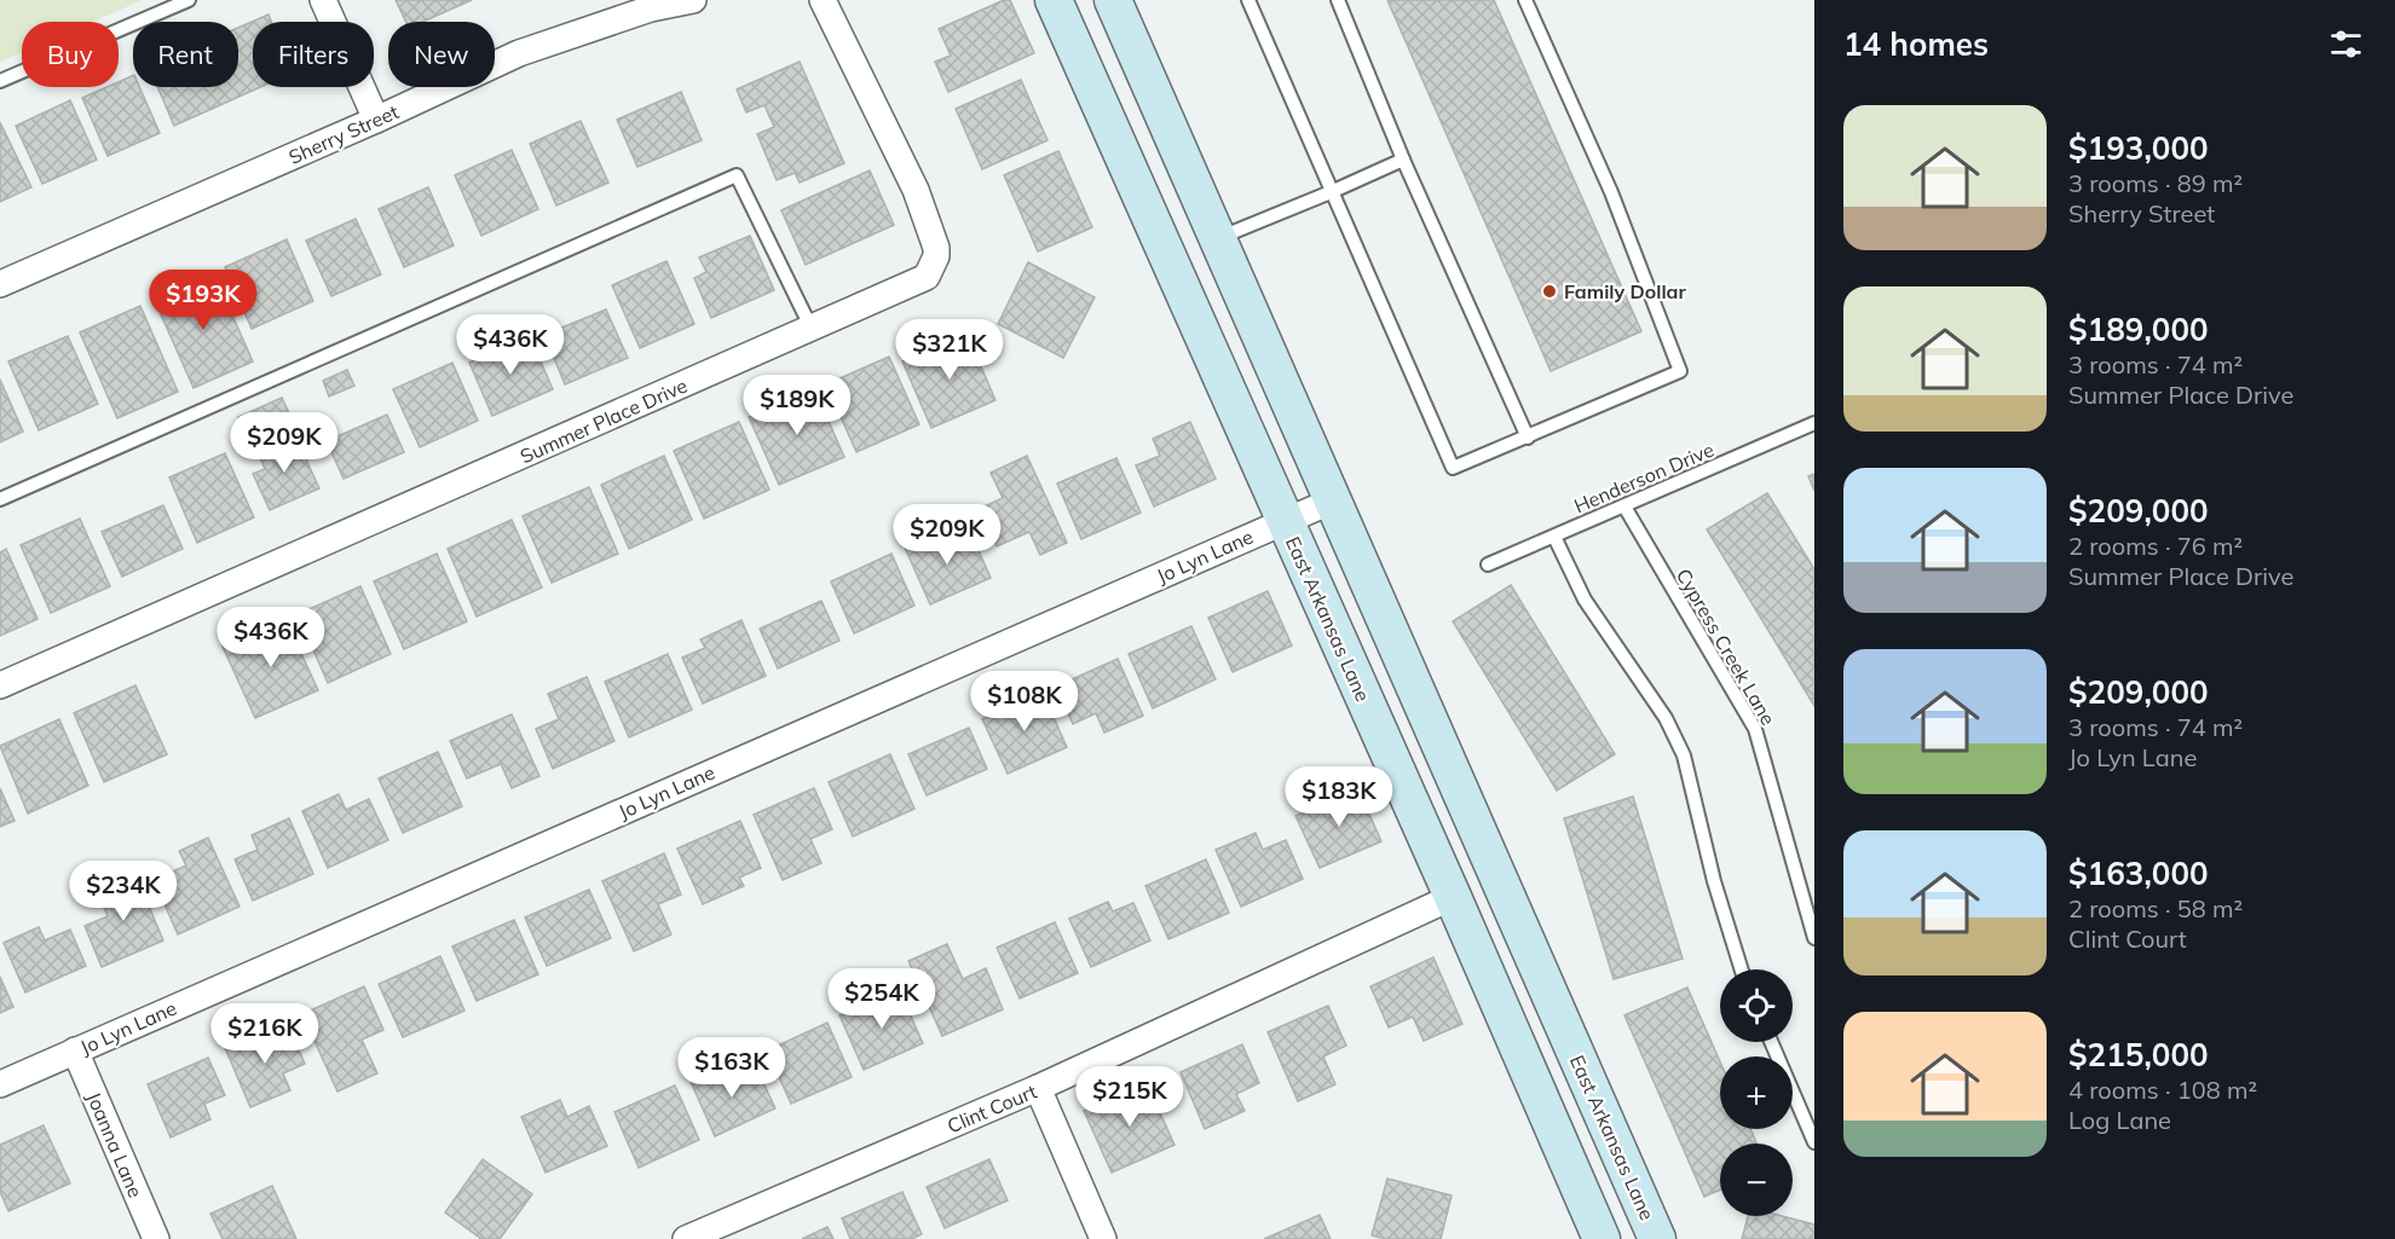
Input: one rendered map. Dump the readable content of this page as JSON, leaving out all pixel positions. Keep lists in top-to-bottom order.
{
  "streets": {
    "main road": ["East Arkansas Lane"],
    "street": [
      "Sherry Street",
      "Summer Place Drive",
      "Jo Lyn Lane",
      "Clint Court",
      "Joanna Lane"
    ],
    "lane": ["Henderson Drive", "Cypress Creek Lane"]
  },
  "crossings": [
    ["Henderson Drive", "Cypress Creek Lane"],
    ["Jo Lyn Lane", "East Arkansas Lane"],
    ["Jo Lyn Lane", "Joanna Lane"],
    ["East Arkansas Lane", "Clint Court"]
  ],
  "places": ["Family Dollar"],
  "page": {
    "heading": "14 homes",
    "chip": [
      "Buy",
      "Rent",
      "Filters",
      "New"
    ],
    "list": [
      {
        "name": "$193,000",
        "note": "3 rooms · 89 m² · Sherry Street"
      },
      {
        "name": "$189,000",
        "note": "3 rooms · 74 m² · Summer Place Drive"
      },
      {
        "name": "$209,000",
        "note": "2 rooms · 76 m² · Summer Place Drive"
      },
      {
        "name": "$209,000",
        "note": "3 rooms · 74 m² · Jo Lyn Lane"
      },
      {
        "name": "$163,000",
        "note": "2 rooms · 58 m² · Clint Court"
      },
      {
        "name": "$215,000",
        "note": "4 rooms · 108 m² · Log Lane"
      }
    ],
    "price": [
      "$193K",
      "$436K",
      "$321K",
      "$189K",
      "$209K",
      "$209K",
      "$436K",
      "$108K",
      "$183K",
      "$234K",
      "$254K",
      "$216K",
      "$163K",
      "$215K"
    ],
    "map_buttons": ["+", "−"]
  }
}
